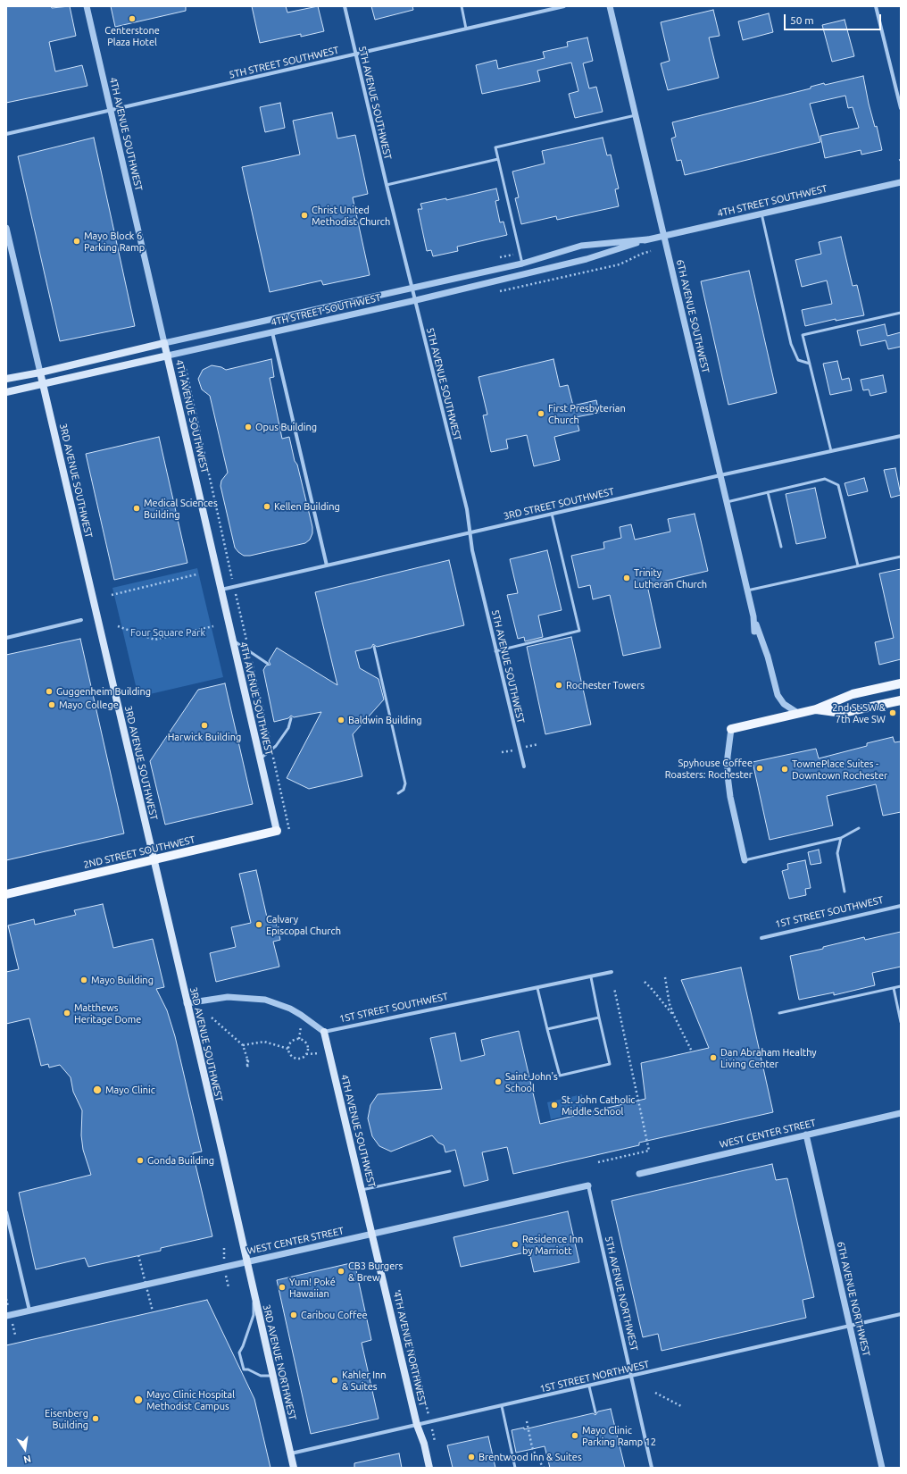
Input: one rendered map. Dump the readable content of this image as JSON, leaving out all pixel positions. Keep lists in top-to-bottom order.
{
  "streets": {
    "main road": [
      "4TH AVENUE SOUTHWEST",
      "4TH STREET SOUTHWEST",
      "3RD AVENUE SOUTHWEST",
      "2ND STREET SOUTHWEST",
      "4TH AVENUE NORTHWEST",
      "3RD AVENUE NORTHWEST"
    ],
    "street": [
      "5TH STREET SOUTHWEST",
      "5TH AVENUE SOUTHWEST",
      "6TH AVENUE SOUTHWEST",
      "3RD STREET SOUTHWEST",
      "1ST STREET SOUTHWEST",
      "WEST CENTER STREET",
      "5TH AVENUE NORTHWEST",
      "6TH AVENUE NORTHWEST",
      "1ST STREET NORTHWEST"
    ]
  },
  "crossings": [
    ["5TH STREET SOUTHWEST", "5TH AVENUE SOUTHWEST"],
    ["5TH STREET SOUTHWEST", "4TH AVENUE SOUTHWEST"],
    ["5TH AVENUE SOUTHWEST", "4TH STREET SOUTHWEST"],
    ["5TH AVENUE SOUTHWEST", "3RD STREET SOUTHWEST"],
    ["4TH AVENUE SOUTHWEST", "4TH STREET SOUTHWEST"],
    ["4TH AVENUE SOUTHWEST", "3RD STREET SOUTHWEST"],
    ["4TH AVENUE SOUTHWEST", "2ND STREET SOUTHWEST"],
    ["4TH AVENUE SOUTHWEST", "1ST STREET SOUTHWEST"],
    ["4TH AVENUE SOUTHWEST", "WEST CENTER STREET"],
    ["4TH AVENUE SOUTHWEST", "4TH AVENUE NORTHWEST"],
    ["4TH STREET SOUTHWEST", "6TH AVENUE SOUTHWEST"],
    ["4TH STREET SOUTHWEST", "3RD AVENUE SOUTHWEST"],
    ["6TH AVENUE SOUTHWEST", "3RD STREET SOUTHWEST"],
    ["3RD AVENUE SOUTHWEST", "2ND STREET SOUTHWEST"],
    ["3RD AVENUE SOUTHWEST", "WEST CENTER STREET"],
    ["3RD AVENUE SOUTHWEST", "3RD AVENUE NORTHWEST"],
    ["WEST CENTER STREET", "5TH AVENUE NORTHWEST"],
    ["WEST CENTER STREET", "6TH AVENUE NORTHWEST"],
    ["WEST CENTER STREET", "4TH AVENUE NORTHWEST"],
    ["WEST CENTER STREET", "3RD AVENUE NORTHWEST"],
    ["5TH AVENUE NORTHWEST", "1ST STREET NORTHWEST"],
    ["6TH AVENUE NORTHWEST", "1ST STREET NORTHWEST"],
    ["4TH AVENUE NORTHWEST", "1ST STREET NORTHWEST"],
    ["3RD AVENUE NORTHWEST", "1ST STREET NORTHWEST"]
  ],
  "parks": ["Four Square Park"],
  "places": [
    "Centerstone Plaza Hotel",
    "Christ United Methodist Church",
    "Mayo Block 6 Parking Ramp",
    "First Presbyterian Church",
    "Opus Building",
    "Kellen Building",
    "Medical Sciences Building",
    "Trinity Lutheran Church",
    "Rochester Towers",
    "Guggenheim Building",
    "Mayo College",
    "2nd St SW & 7th Ave SW",
    "Baldwin Building",
    "Harwick Building",
    "Spyhouse Coffee Roasters: Rochester",
    "TownePlace Suites - Downtown Rochester",
    "Calvary Episcopal Church",
    "Mayo Building",
    "Matthews Heritage Dome",
    "Dan Abraham Healthy Living Center",
    "Saint John's School",
    "Mayo Clinic",
    "St. John Catholic Middle School",
    "Gonda Building",
    "Residence Inn by Marriott",
    "CB3 Burgers & Brew",
    "Yum! Poké Hawaiian",
    "Caribou Coffee",
    "Kahler Inn & Suites",
    "Mayo Clinic Hospital Methodist Campus",
    "Eisenberg Building",
    "Mayo Clinic Parking Ramp 12",
    "Brentwood Inn & Suites"
  ],
  "scale_bar": "50 m",
  "north": "bottom"
}
